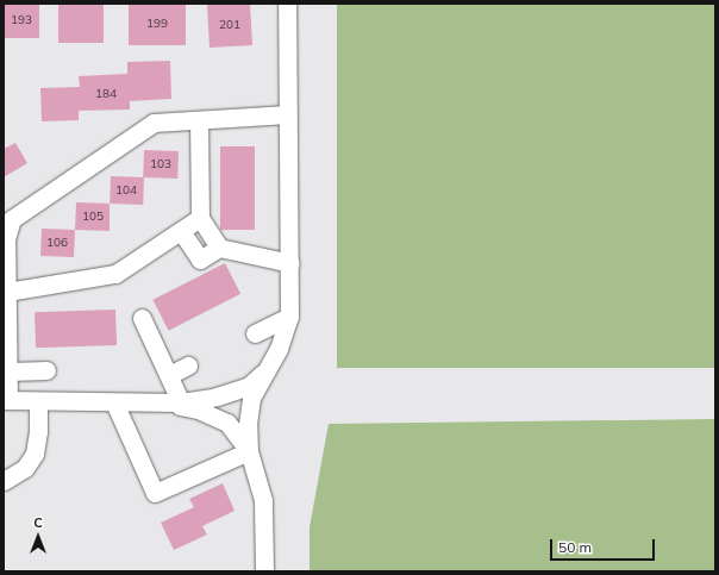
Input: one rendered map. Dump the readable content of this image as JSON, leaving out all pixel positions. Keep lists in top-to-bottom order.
{
  "house_numbers": [
    "193",
    "199",
    "201",
    "184",
    "103",
    "104",
    "105",
    "106"
  ],
  "scale_bar": "50 m",
  "north": "top"
}
